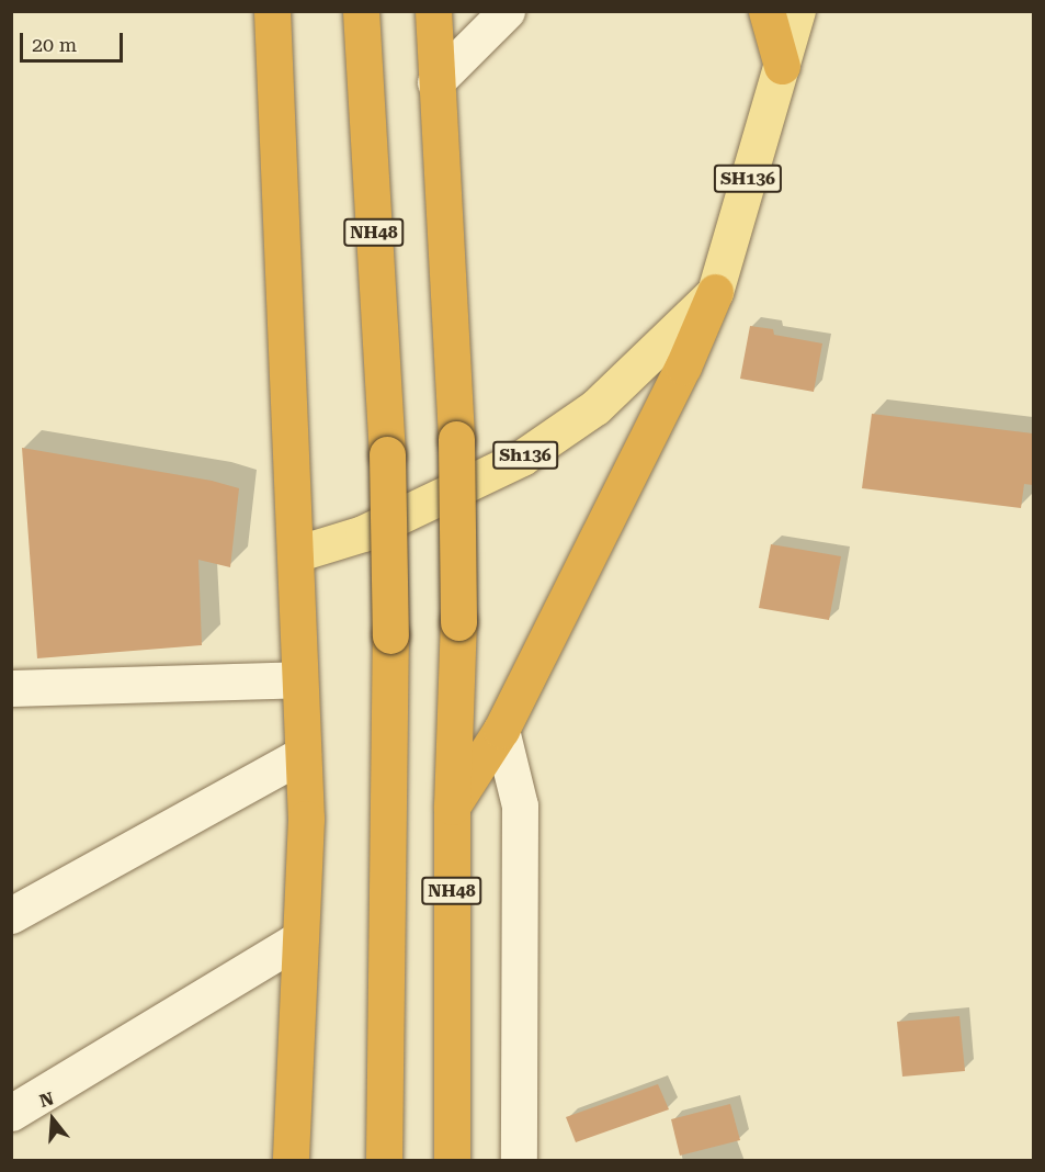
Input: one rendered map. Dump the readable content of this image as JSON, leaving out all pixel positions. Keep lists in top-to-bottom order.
{
  "streets": {
    "highway": ["NH48"],
    "main road": ["SH136", "Sh136"]
  },
  "crossings": [
    ["SH136", "Sh136"]
  ],
  "scale_bar": "20 m",
  "north": "top"
}
